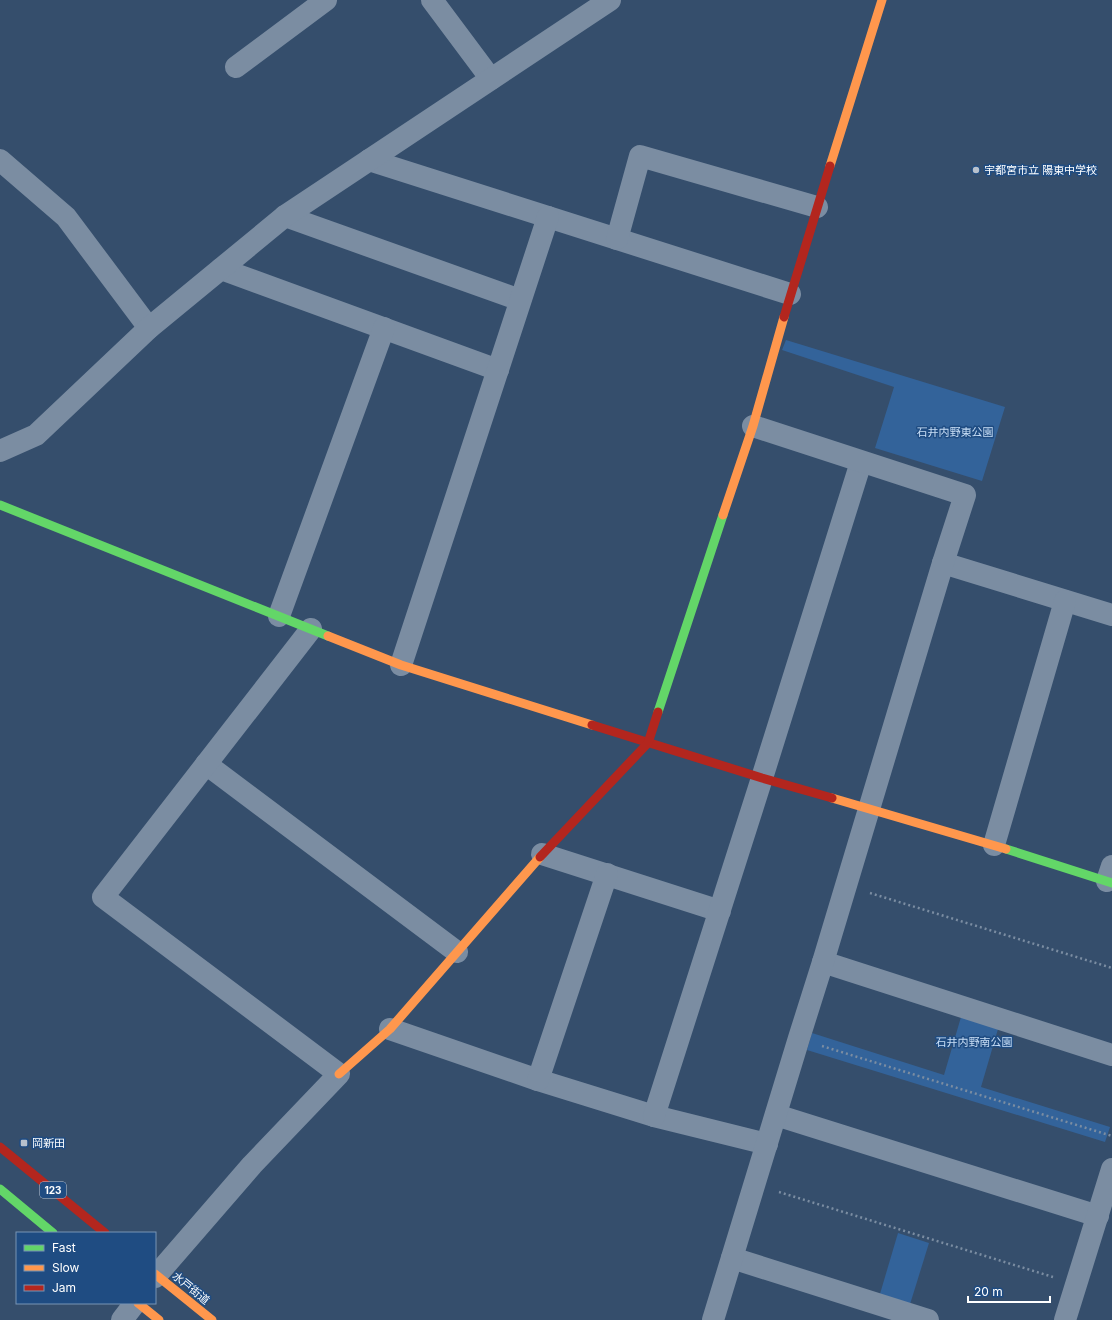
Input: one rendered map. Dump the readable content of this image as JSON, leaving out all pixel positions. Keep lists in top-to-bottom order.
{
  "streets": {
    "main road": ["123", "水戸街道"]
  },
  "parks": ["石井内野東公園", "石井内野南公園"],
  "places": {
    "other": ["宇都宮市立 陽東中学校"],
    "transit": ["岡新田"]
  },
  "legend": ["Fast", "Slow", "Jam"],
  "scale_bar": "20 m"
}
